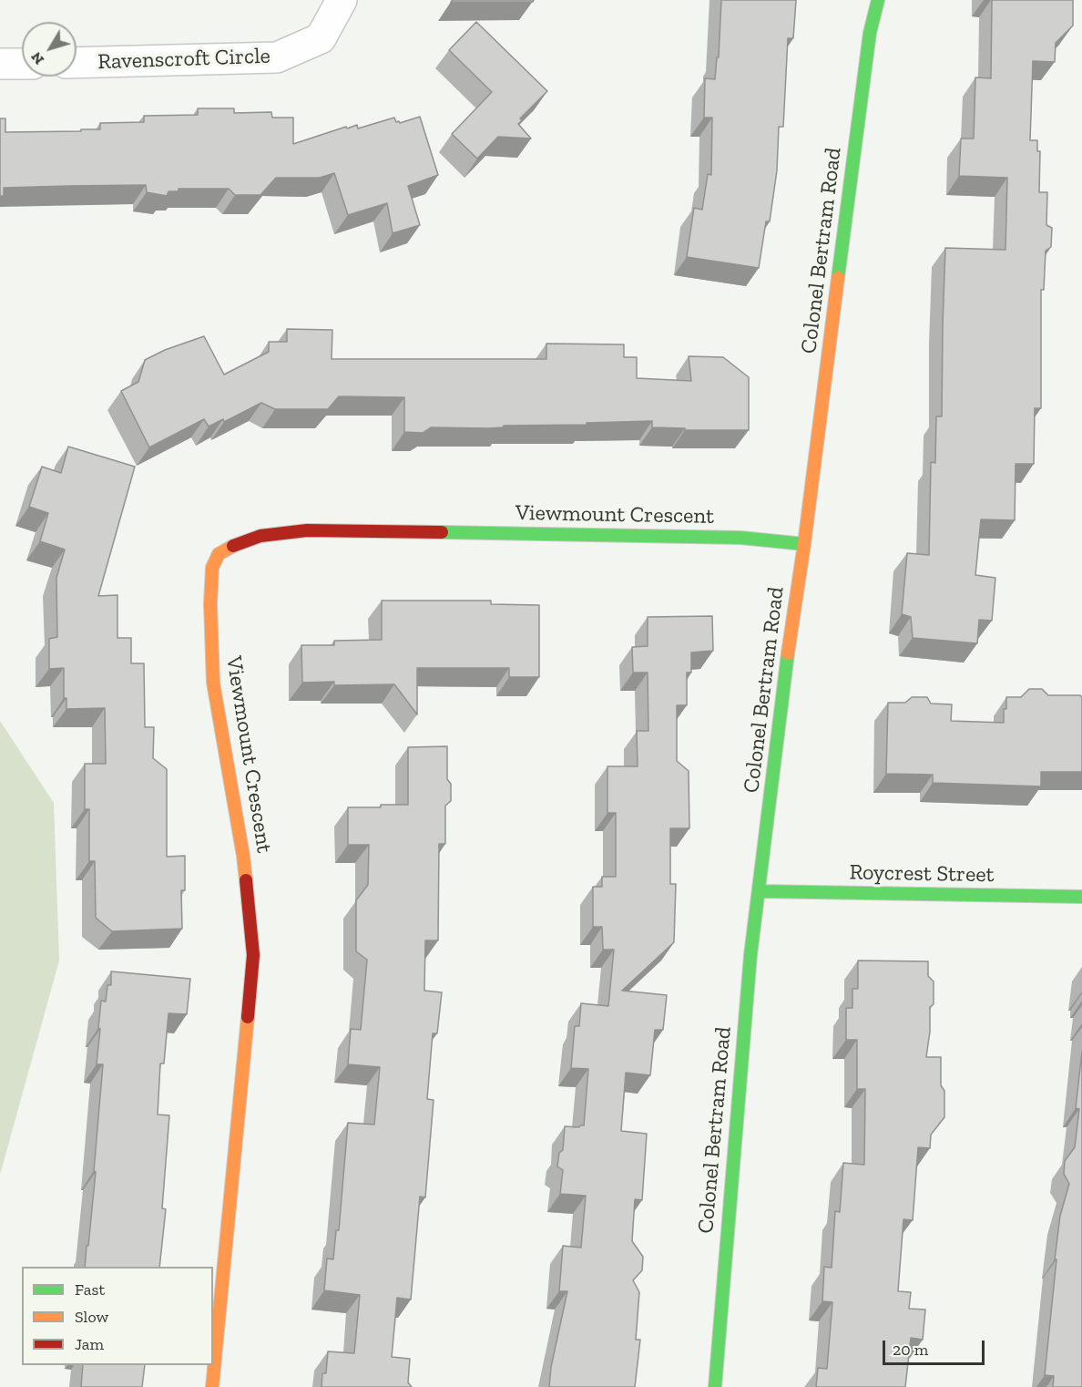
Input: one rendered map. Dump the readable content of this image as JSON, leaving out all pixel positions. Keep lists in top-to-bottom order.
{
  "streets": {
    "street": [
      "Ravenscroft Circle",
      "Colonel Bertram Road",
      "Viewmount Crescent",
      "Roycrest Street"
    ]
  },
  "crossings": [
    ["Colonel Bertram Road", "Viewmount Crescent"],
    ["Colonel Bertram Road", "Roycrest Street"]
  ],
  "legend": ["Fast", "Slow", "Jam"],
  "scale_bar": "20 m",
  "north": "bottom left"
}
